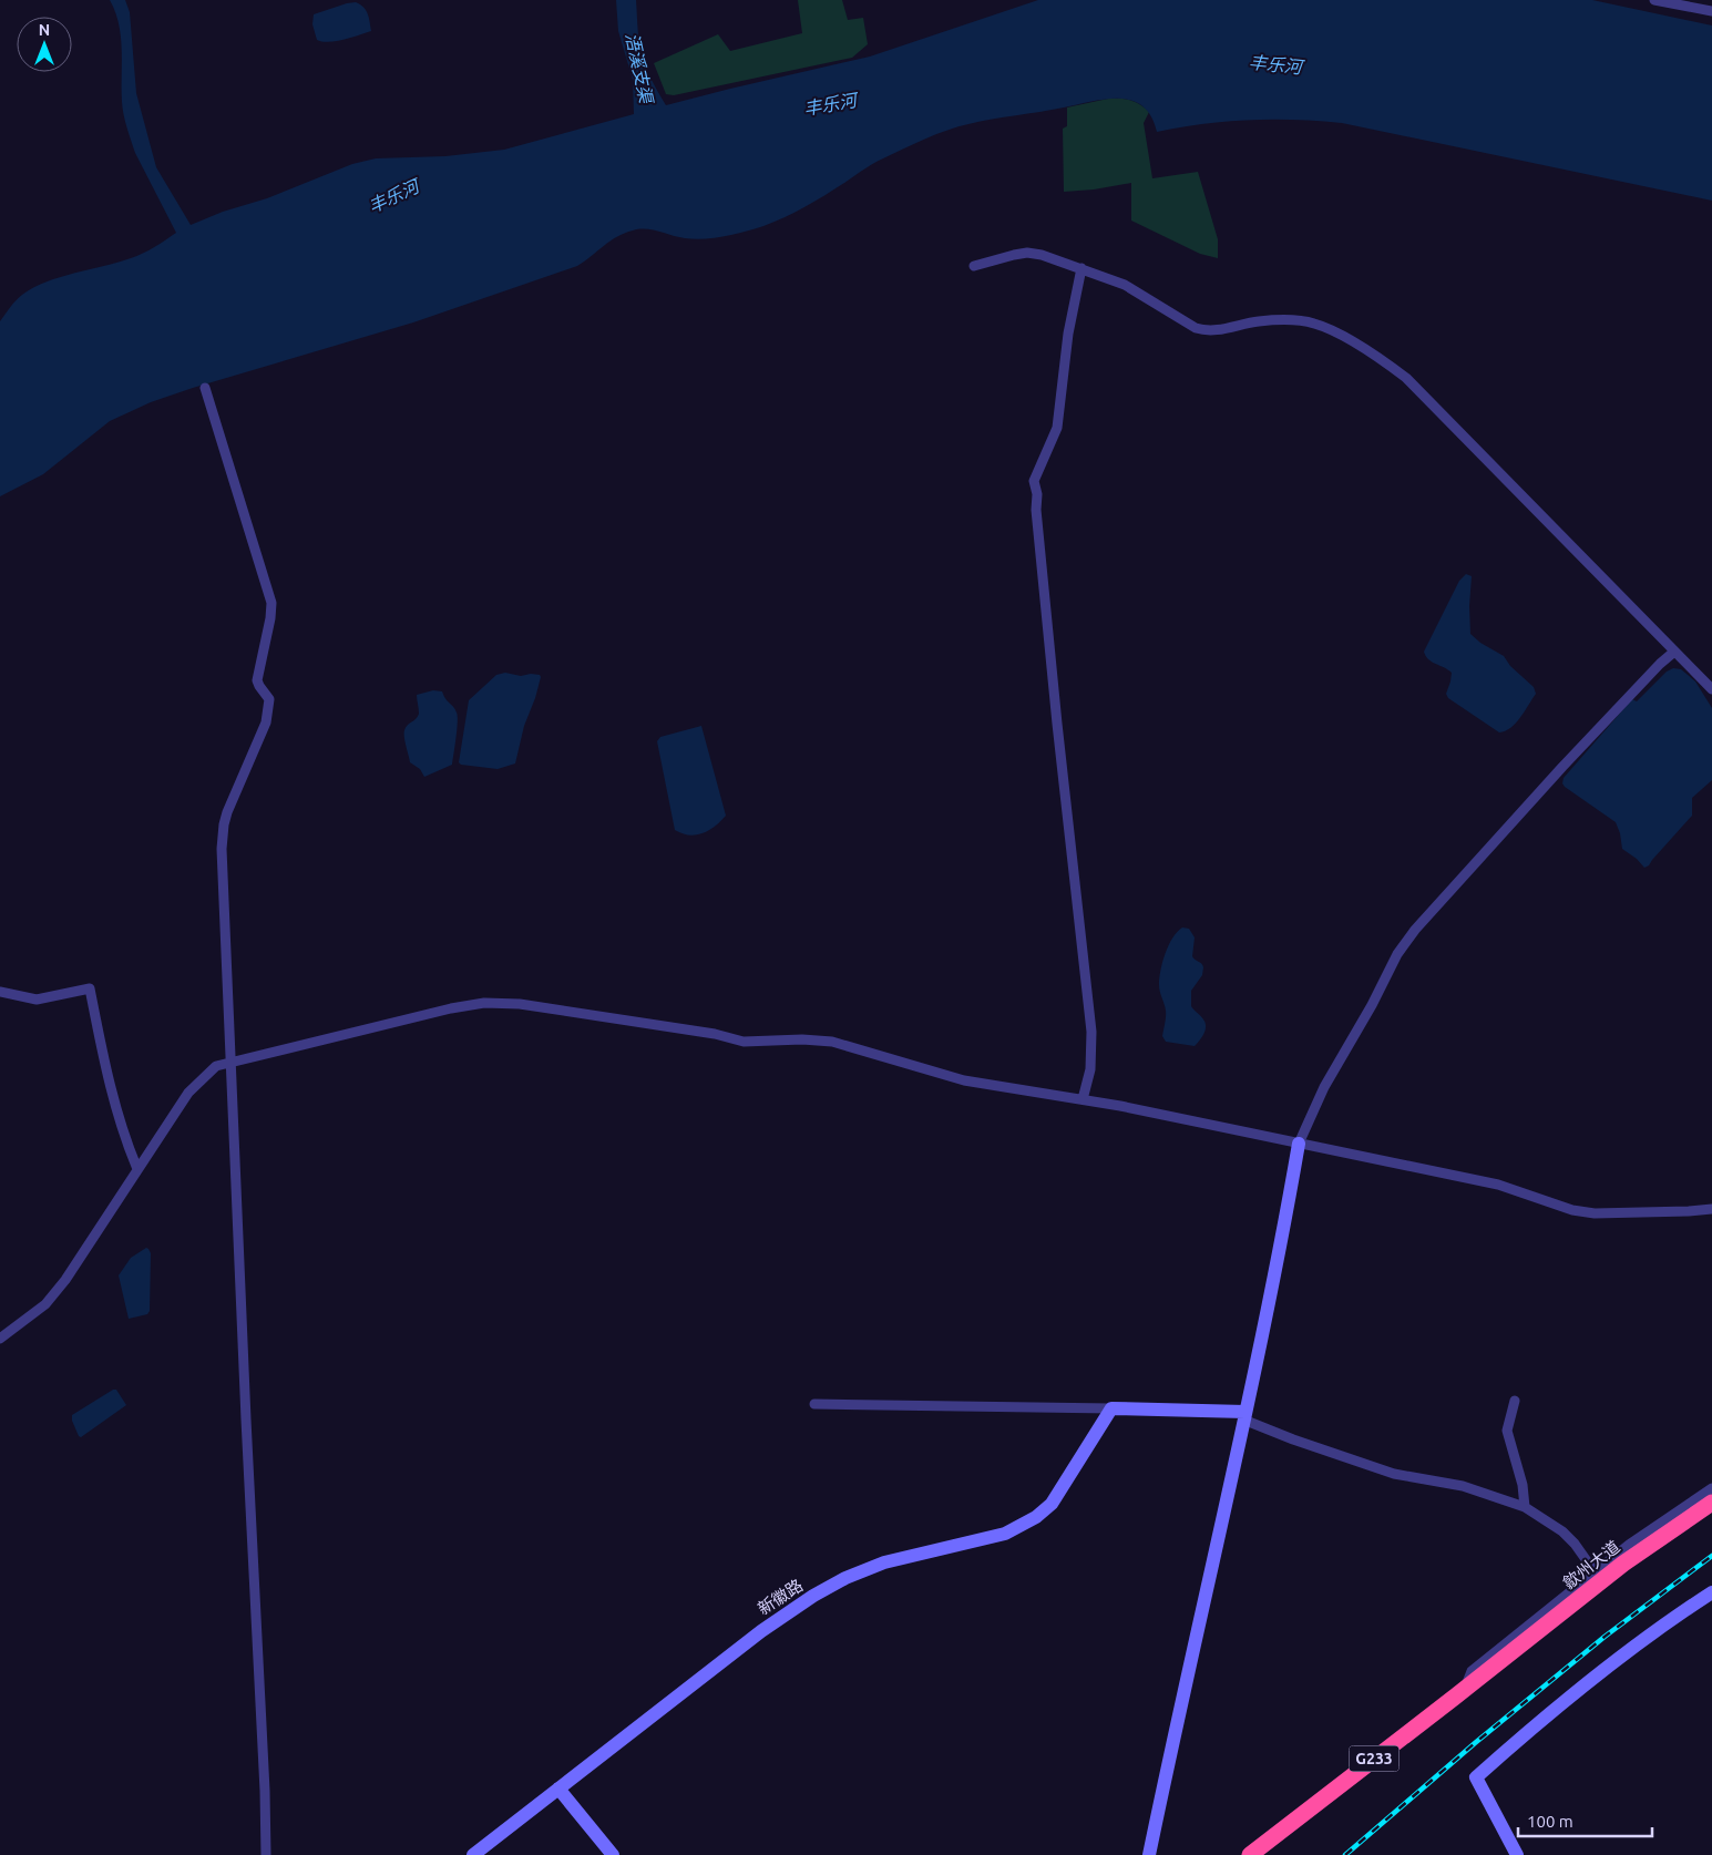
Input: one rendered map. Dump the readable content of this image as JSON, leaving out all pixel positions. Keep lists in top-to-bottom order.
{
  "streets": {
    "highway": ["歙州大道", "G233"],
    "street": ["新徽路"]
  },
  "crossings": [
    ["歙州大道", "G233"]
  ],
  "water": ["丰乐河", "浯溪支渠"],
  "scale_bar": "100 m",
  "north": "top"
}
